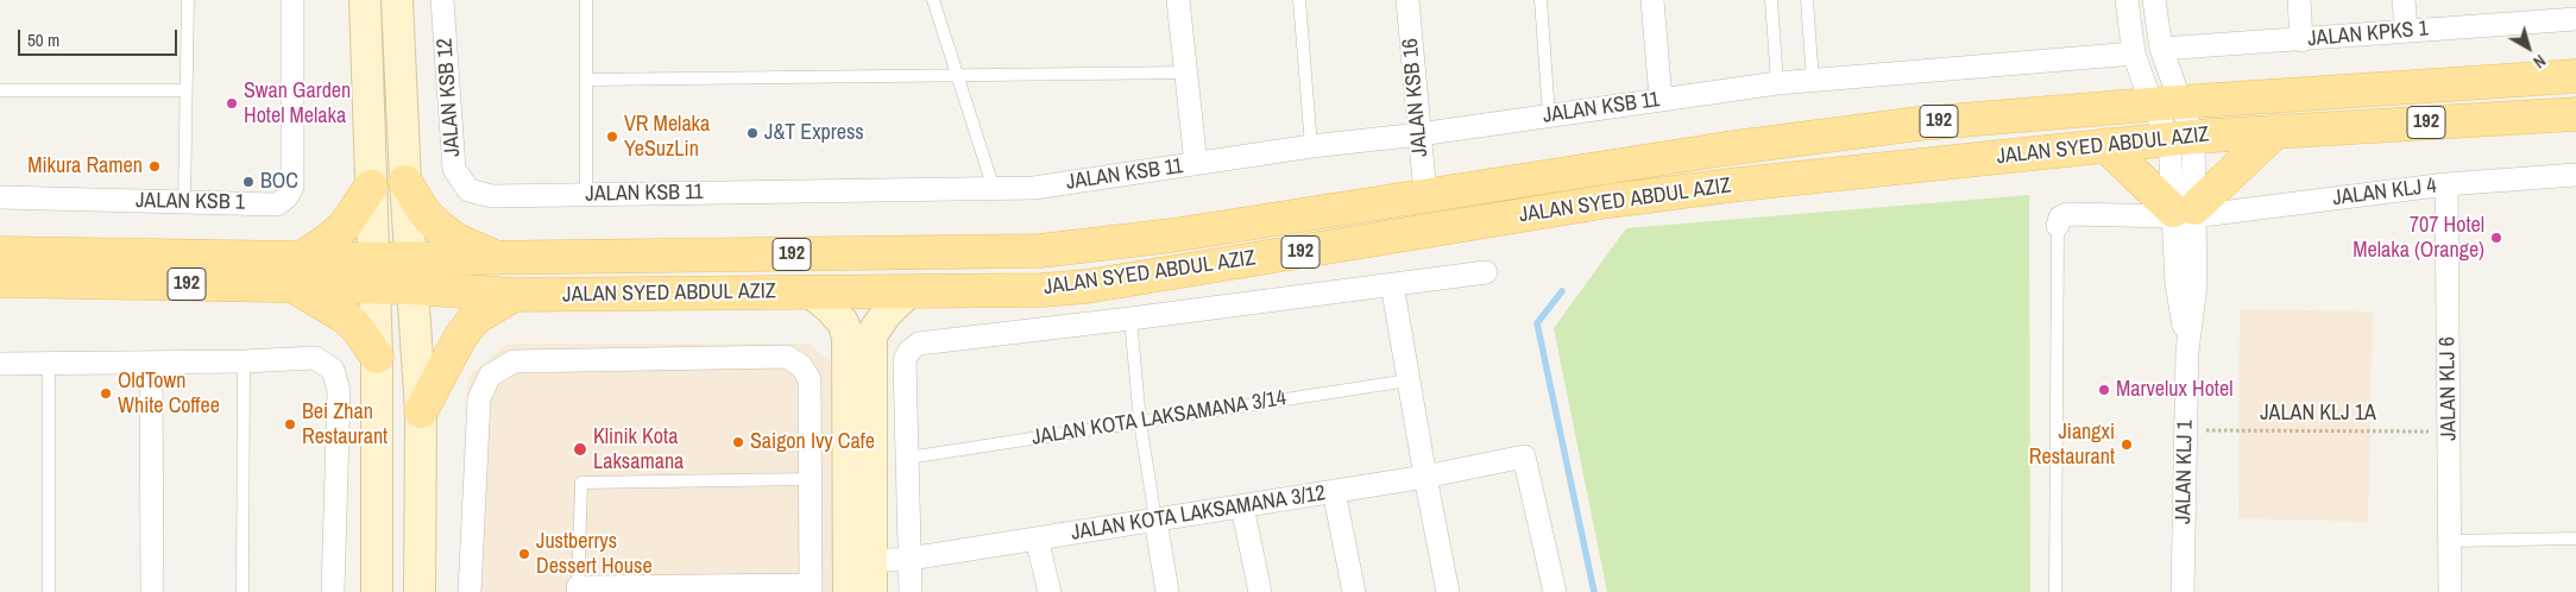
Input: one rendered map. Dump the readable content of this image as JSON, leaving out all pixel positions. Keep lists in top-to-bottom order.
{
  "streets": {
    "main road": ["192", "JALAN SYED ABDUL AZIZ"],
    "street": [
      "JALAN KPKS 1",
      "JALAN KSB 12",
      "JALAN KSB 16",
      "JALAN KSB 11",
      "JALAN KLJ 4",
      "JALAN KSB 1",
      "JALAN KLJ 6",
      "JALAN KLJ 1",
      "JALAN KOTA LAKSAMANA 3/12"
    ],
    "lane": ["JALAN KOTA LAKSAMANA 3/14"],
    "path": ["JALAN KLJ 1A"]
  },
  "crossings": [
    ["JALAN KSB 12", "JALAN KSB 11"],
    ["JALAN KSB 16", "JALAN KSB 11"],
    ["JALAN KSB 16", "JALAN SYED ABDUL AZIZ"],
    ["JALAN SYED ABDUL AZIZ", "JALAN KLJ 1"],
    ["JALAN KLJ 4", "JALAN KLJ 6"],
    ["JALAN KLJ 4", "JALAN KLJ 1"],
    ["JALAN KLJ 6", "JALAN KLJ 1A"],
    ["JALAN KLJ 1A", "JALAN KLJ 1"]
  ],
  "places": [
    "Swan Garden Hotel Melaka",
    "J&T Express",
    "VR Melaka YeSuzLin",
    "Mikura Ramen",
    "BOC",
    "707 Hotel Melaka (Orange)",
    "Marvelux Hotel",
    "OldTown White Coffee",
    "Bei Zhan Restaurant",
    "Saigon Ivy Cafe",
    "Jiangxi Restaurant",
    "Klinik Kota Laksamana",
    "Justberrys Dessert House"
  ],
  "scale_bar": "50 m",
  "north": "bottom right"
}
